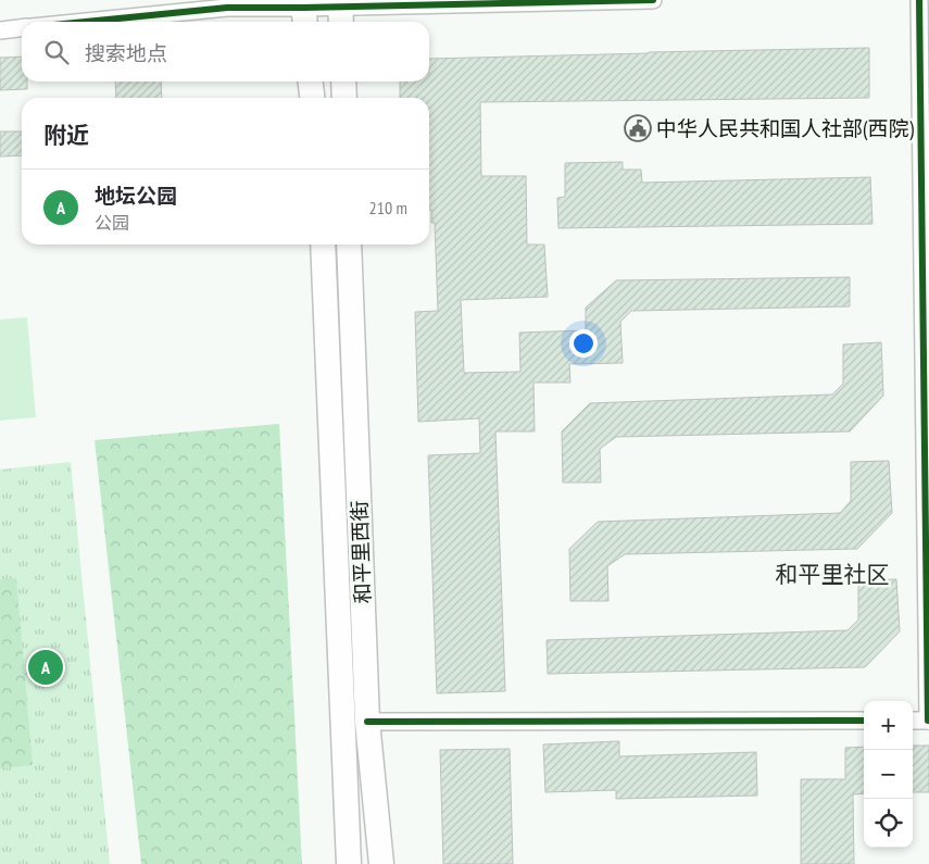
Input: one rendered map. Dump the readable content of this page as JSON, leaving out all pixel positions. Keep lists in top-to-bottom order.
{
  "streets": {
    "main road": ["和平里西街"]
  },
  "districts": ["和平里社区"],
  "places": {
    "public building": ["中华人民共和国人社部(西院)"]
  },
  "page": {
    "search": "搜索地点",
    "heading": "附近",
    "list": [
      {
        "mark": "A",
        "name": "地坛公园",
        "note": "公园",
        "value": "210 m"
      }
    ],
    "pins": "A",
    "map_buttons": ["+", "−"]
  }
}
